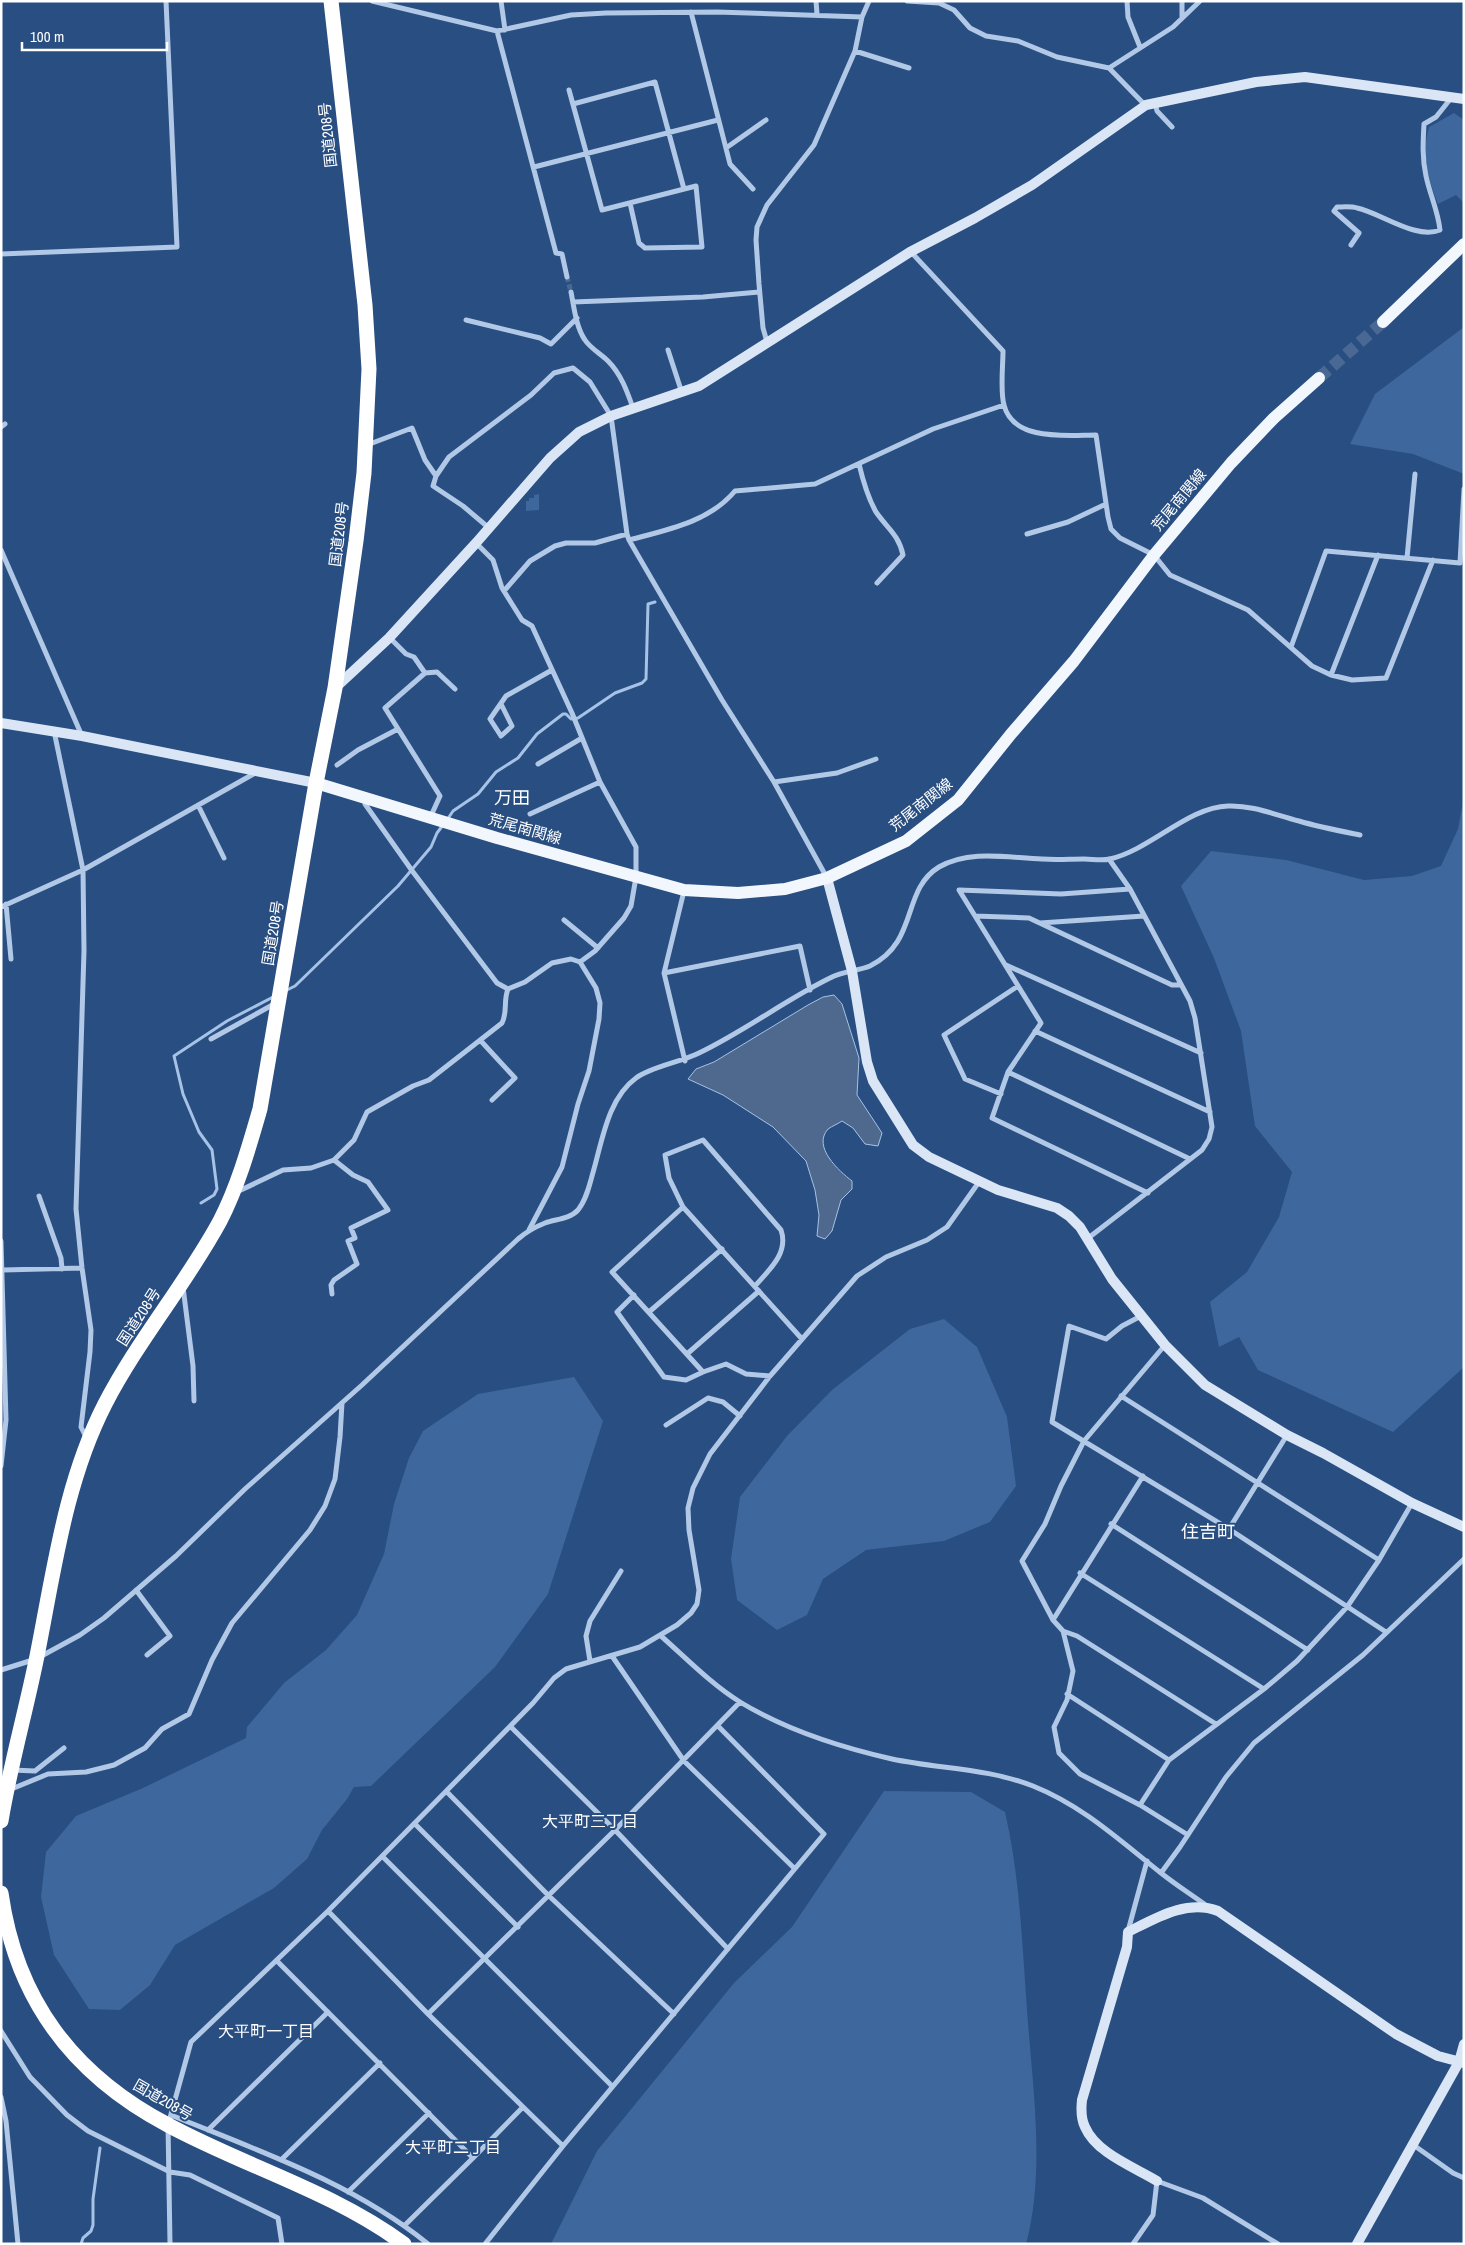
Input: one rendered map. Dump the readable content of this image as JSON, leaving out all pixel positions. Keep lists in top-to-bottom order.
{
  "streets": {
    "highway": ["国道208号"],
    "main road": ["荒尾南関線"]
  },
  "crossings": [
    ["国道208号", "荒尾南関線"]
  ],
  "districts": [
    "万田",
    "住吉町",
    "大平町三丁目",
    "大平町一丁目",
    "大平町二丁目"
  ],
  "scale_bar": "100 m"
}
